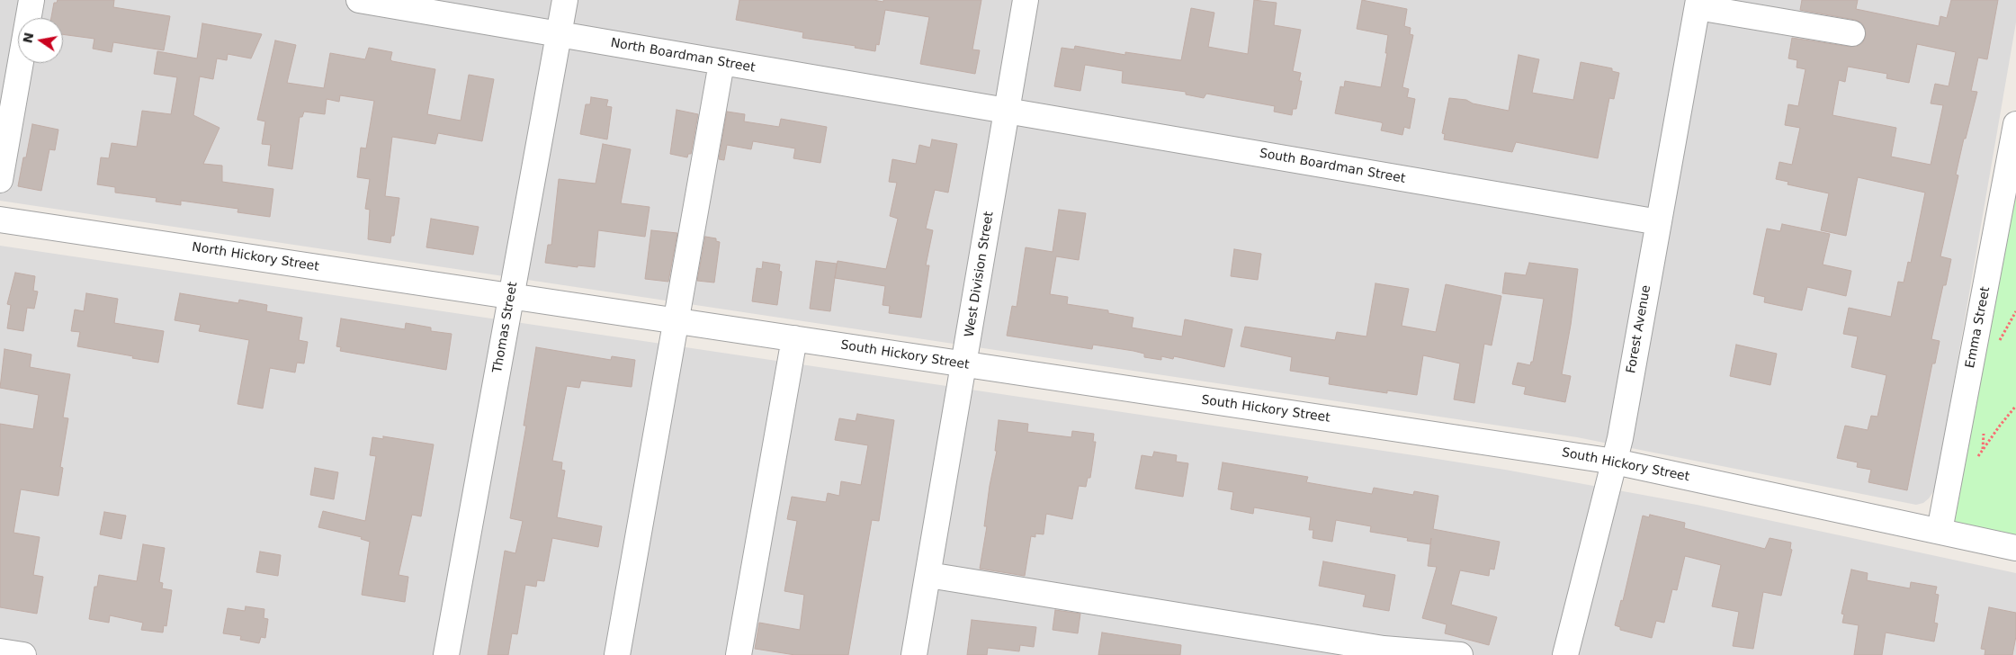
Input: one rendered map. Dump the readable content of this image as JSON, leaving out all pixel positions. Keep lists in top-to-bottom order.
{
  "streets": {
    "street": [
      "North Boardman Street",
      "South Boardman Street",
      "North Hickory Street",
      "West Division Street",
      "Thomas Street",
      "Emma Street",
      "Forest Avenue",
      "South Hickory Street"
    ]
  },
  "crossings": [
    ["North Boardman Street", "South Boardman Street"],
    ["North Boardman Street", "West Division Street"],
    ["North Boardman Street", "Thomas Street"],
    ["South Boardman Street", "West Division Street"],
    ["South Boardman Street", "Forest Avenue"],
    ["North Hickory Street", "Thomas Street"],
    ["North Hickory Street", "South Hickory Street"],
    ["West Division Street", "South Hickory Street"],
    ["Thomas Street", "South Hickory Street"],
    ["Emma Street", "South Hickory Street"],
    ["Forest Avenue", "South Hickory Street"]
  ],
  "north": "left"
}
